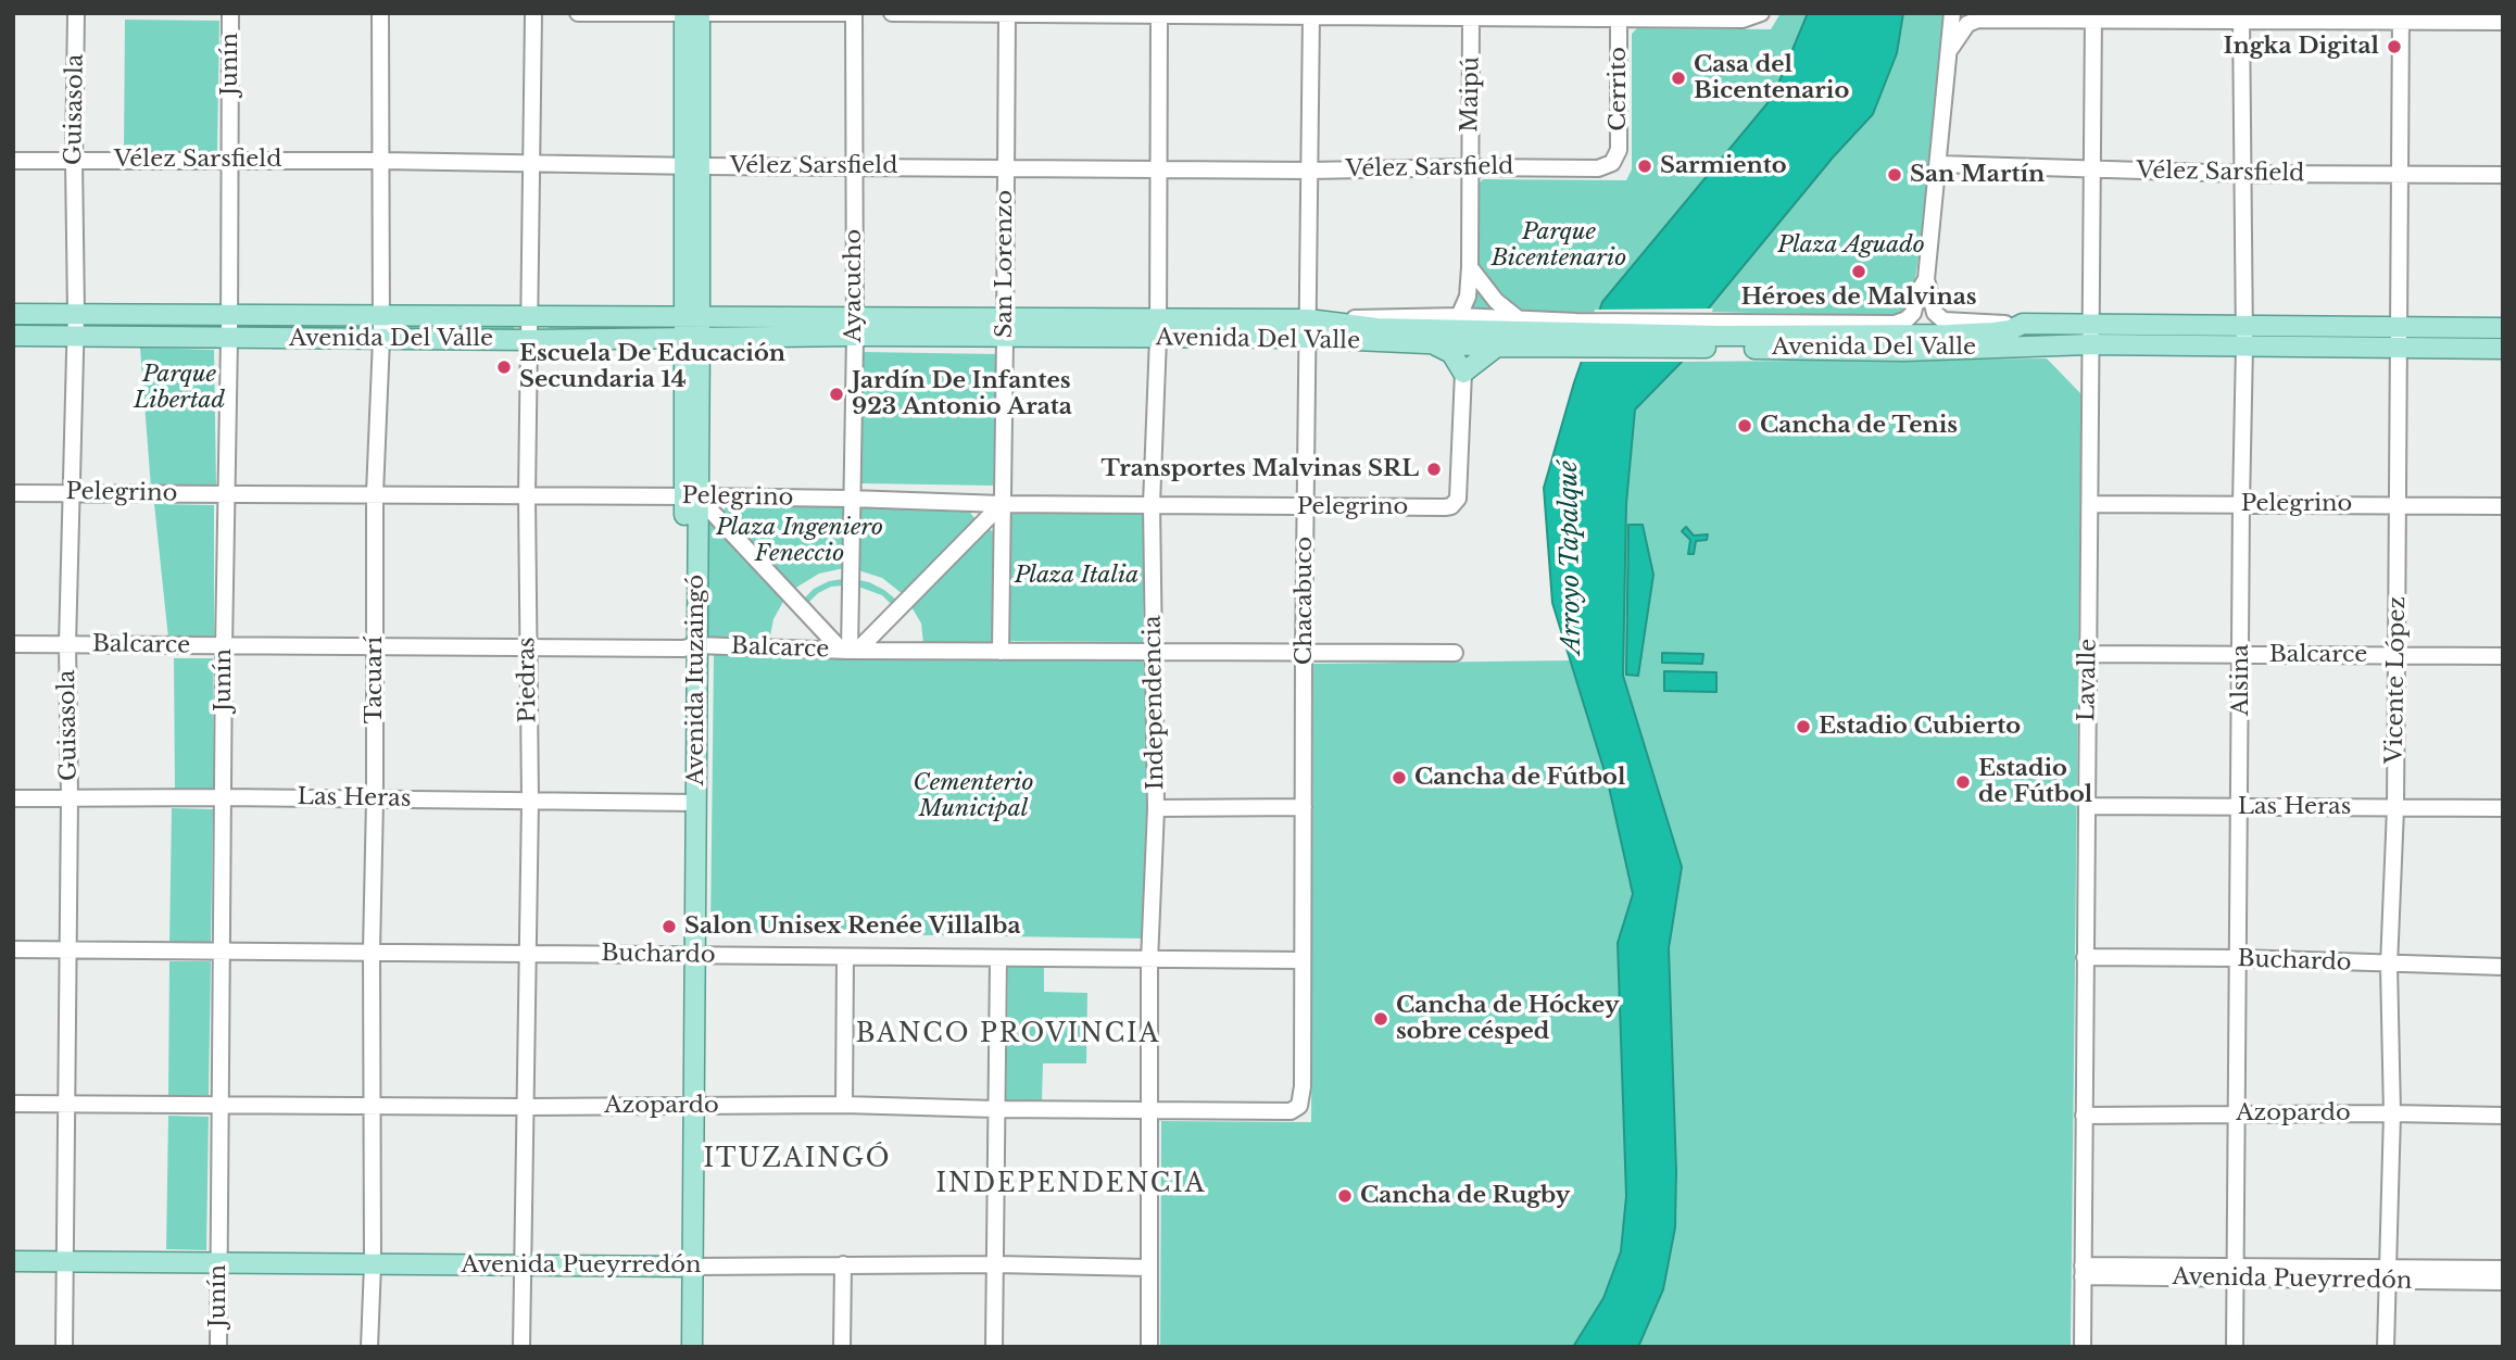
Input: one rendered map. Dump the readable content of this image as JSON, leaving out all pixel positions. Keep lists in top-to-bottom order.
{
  "streets": {
    "main road": ["Avenida Del Valle", "Avenida Ituzaingó", "Avenida Pueyrredón"],
    "street": [
      "Junín",
      "Cerrito",
      "Maipú",
      "Guisasola",
      "Vélez Sarsfield",
      "San Lorenzo",
      "Ayacucho",
      "Pelegrino",
      "Chacabuco",
      "Balcarce",
      "Tacuarí",
      "Piedras",
      "Lavalle",
      "Alsina",
      "Vicente López",
      "Independencia",
      "Las Heras",
      "Buchardo",
      "Azopardo"
    ]
  },
  "crossings": [
    ["Junín", "Vélez Sarsfield"],
    ["Junín", "Avenida Del Valle"],
    ["Junín", "Pelegrino"],
    ["Junín", "Balcarce"],
    ["Junín", "Las Heras"],
    ["Junín", "Buchardo"],
    ["Junín", "Azopardo"],
    ["Junín", "Avenida Pueyrredón"],
    ["Cerrito", "Vélez Sarsfield"],
    ["Maipú", "Vélez Sarsfield"],
    ["Maipú", "Avenida Del Valle"],
    ["Guisasola", "Vélez Sarsfield"],
    ["Guisasola", "Avenida Del Valle"],
    ["Guisasola", "Pelegrino"],
    ["Guisasola", "Balcarce"],
    ["Guisasola", "Las Heras"],
    ["Guisasola", "Buchardo"],
    ["Guisasola", "Azopardo"],
    ["Guisasola", "Avenida Pueyrredón"],
    ["Vélez Sarsfield", "San Lorenzo"],
    ["Vélez Sarsfield", "Ayacucho"],
    ["Vélez Sarsfield", "Chacabuco"],
    ["Vélez Sarsfield", "Tacuarí"],
    ["Vélez Sarsfield", "Piedras"],
    ["Vélez Sarsfield", "Avenida Ituzaingó"],
    ["Vélez Sarsfield", "Lavalle"],
    ["Vélez Sarsfield", "Alsina"],
    ["Vélez Sarsfield", "Vicente López"],
    ["Vélez Sarsfield", "Independencia"],
    ["San Lorenzo", "Avenida Del Valle"],
    ["San Lorenzo", "Pelegrino"],
    ["San Lorenzo", "Balcarce"],
    ["Ayacucho", "Avenida Del Valle"],
    ["Ayacucho", "Pelegrino"],
    ["Ayacucho", "Balcarce"],
    ["Avenida Del Valle", "Chacabuco"],
    ["Avenida Del Valle", "Tacuarí"],
    ["Avenida Del Valle", "Piedras"],
    ["Avenida Del Valle", "Avenida Ituzaingó"],
    ["Avenida Del Valle", "Lavalle"],
    ["Avenida Del Valle", "Alsina"],
    ["Avenida Del Valle", "Vicente López"],
    ["Avenida Del Valle", "Independencia"],
    ["Pelegrino", "Chacabuco"],
    ["Pelegrino", "Tacuarí"],
    ["Pelegrino", "Piedras"],
    ["Pelegrino", "Avenida Ituzaingó"],
    ["Pelegrino", "Lavalle"],
    ["Pelegrino", "Alsina"],
    ["Pelegrino", "Vicente López"],
    ["Pelegrino", "Independencia"],
    ["Chacabuco", "Balcarce"],
    ["Chacabuco", "Buchardo"],
    ["Chacabuco", "Azopardo"],
    ["Balcarce", "Tacuarí"],
    ["Balcarce", "Piedras"],
    ["Balcarce", "Avenida Ituzaingó"],
    ["Balcarce", "Lavalle"],
    ["Balcarce", "Alsina"],
    ["Balcarce", "Vicente López"],
    ["Balcarce", "Independencia"],
    ["Tacuarí", "Las Heras"],
    ["Tacuarí", "Buchardo"],
    ["Tacuarí", "Azopardo"],
    ["Tacuarí", "Avenida Pueyrredón"],
    ["Piedras", "Las Heras"],
    ["Piedras", "Buchardo"],
    ["Piedras", "Azopardo"],
    ["Piedras", "Avenida Pueyrredón"],
    ["Avenida Ituzaingó", "Las Heras"],
    ["Avenida Ituzaingó", "Buchardo"],
    ["Avenida Ituzaingó", "Azopardo"],
    ["Avenida Ituzaingó", "Avenida Pueyrredón"],
    ["Lavalle", "Las Heras"],
    ["Lavalle", "Buchardo"],
    ["Lavalle", "Azopardo"],
    ["Lavalle", "Avenida Pueyrredón"],
    ["Alsina", "Las Heras"],
    ["Alsina", "Buchardo"],
    ["Alsina", "Azopardo"],
    ["Alsina", "Avenida Pueyrredón"],
    ["Vicente López", "Las Heras"],
    ["Vicente López", "Buchardo"],
    ["Vicente López", "Azopardo"],
    ["Vicente López", "Avenida Pueyrredón"],
    ["Independencia", "Buchardo"],
    ["Independencia", "Azopardo"],
    ["Independencia", "Avenida Pueyrredón"]
  ],
  "districts": ["BANCO PROVINCIA", "ITUZAINGÓ", "INDEPENDENCIA"],
  "water": ["Arroyo Tapalqué"],
  "parks": [
    "Parque Bicentenario",
    "Plaza Aguado",
    "Parque Libertad",
    "Plaza Ingeniero Feneccio",
    "Plaza Italia",
    "Cementerio Municipal"
  ],
  "places": [
    "Ingka Digital",
    "Casa del Bicentenario",
    "Sarmiento",
    "San Martín",
    "Héroes de Malvinas",
    "Escuela De Educación Secundaria 14",
    "Jardín De Infantes 923 Antonio Arata",
    "Cancha de Tenis",
    "Transportes Malvinas SRL",
    "Estadio Cubierto",
    "Cancha de Fútbol",
    "Estadio de Fútbol",
    "Salon Unisex Renée Villalba",
    "Cancha de Hóckey sobre césped",
    "Cancha de Rugby"
  ]
}
